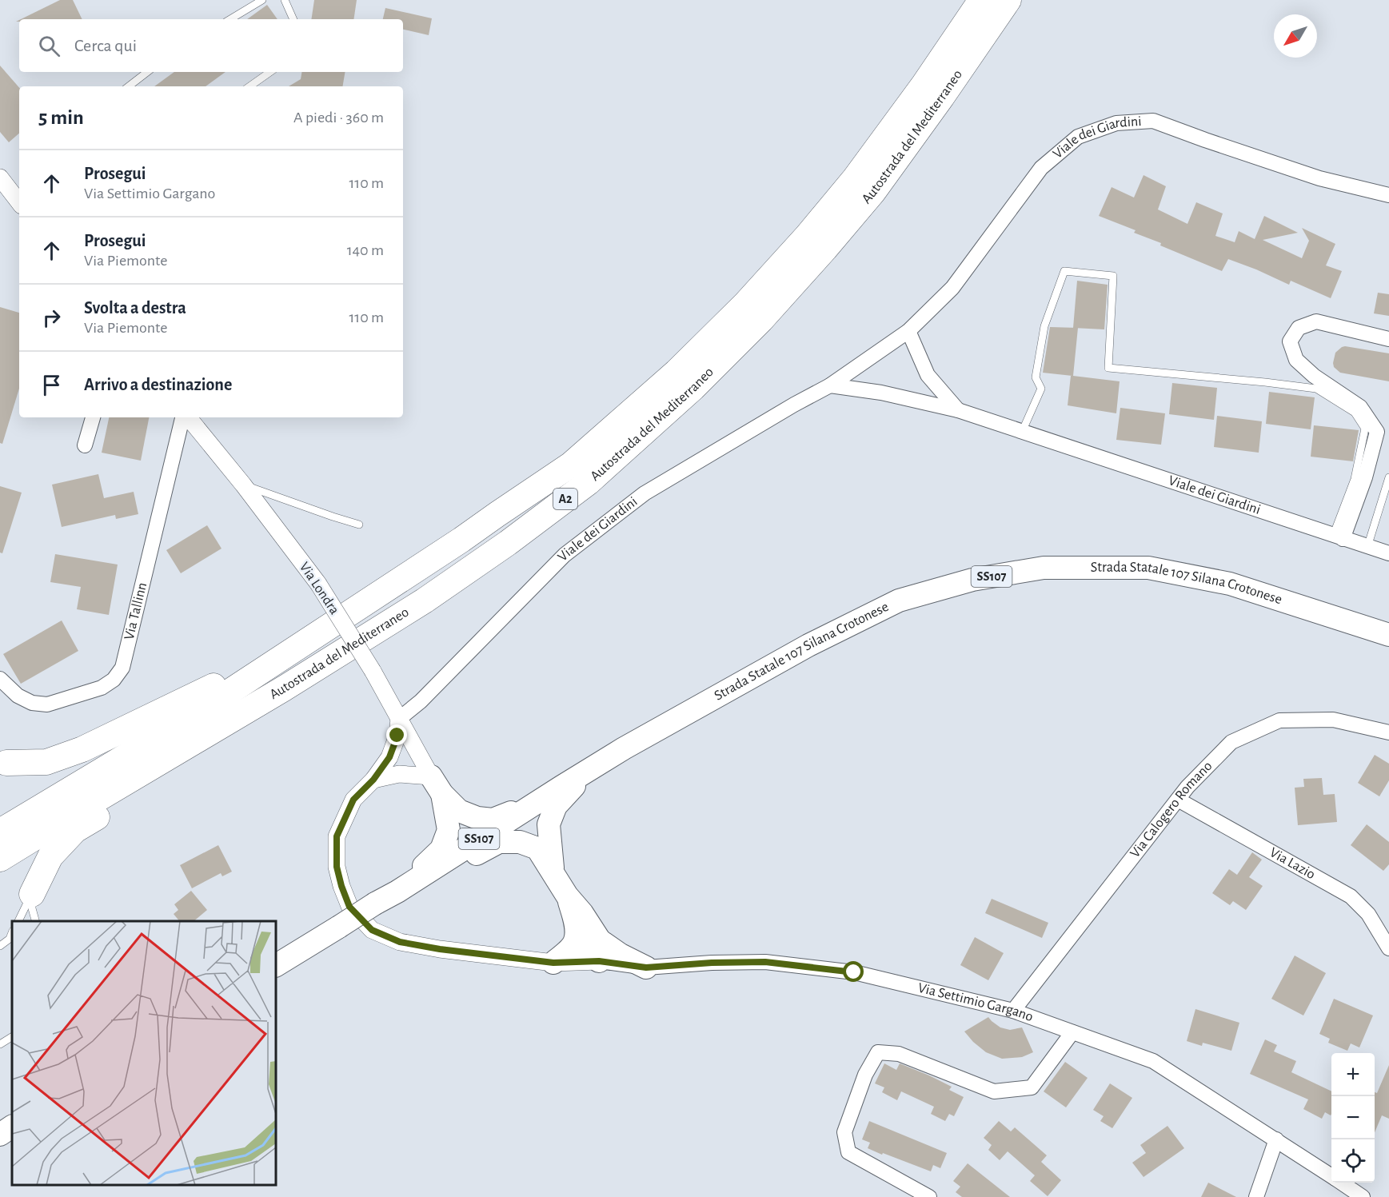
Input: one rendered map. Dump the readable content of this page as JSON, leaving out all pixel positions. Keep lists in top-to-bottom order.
{
  "streets": {
    "highway": [
      "Autostrada del Mediterraneo",
      "A2",
      "SS107",
      "Strada Statale 107 Silana Crotonese"
    ],
    "street": [
      "Viale dei Giardini",
      "Via Londra",
      "Via Tallinn",
      "Via Calogero Romano",
      "Via Lazio",
      "Via Settimio Gargano"
    ]
  },
  "crossings": [
    ["Viale dei Giardini", "Via Londra"],
    ["Via Calogero Romano", "Via Lazio"],
    ["Via Calogero Romano", "Via Settimio Gargano"]
  ],
  "north": "bottom left",
  "page": {
    "search": "Cerca qui",
    "heading": ["5 min", "A piedi · 360 m"],
    "list": [
      ["Prosegui", "Via Settimio Gargano", "110 m"],
      ["Prosegui", "Via Piemonte", "140 m"],
      ["Svolta a destra", "Via Piemonte", "110 m"],
      "Arrivo a destinazione"
    ],
    "map_buttons": ["+", "−"]
  }
}
